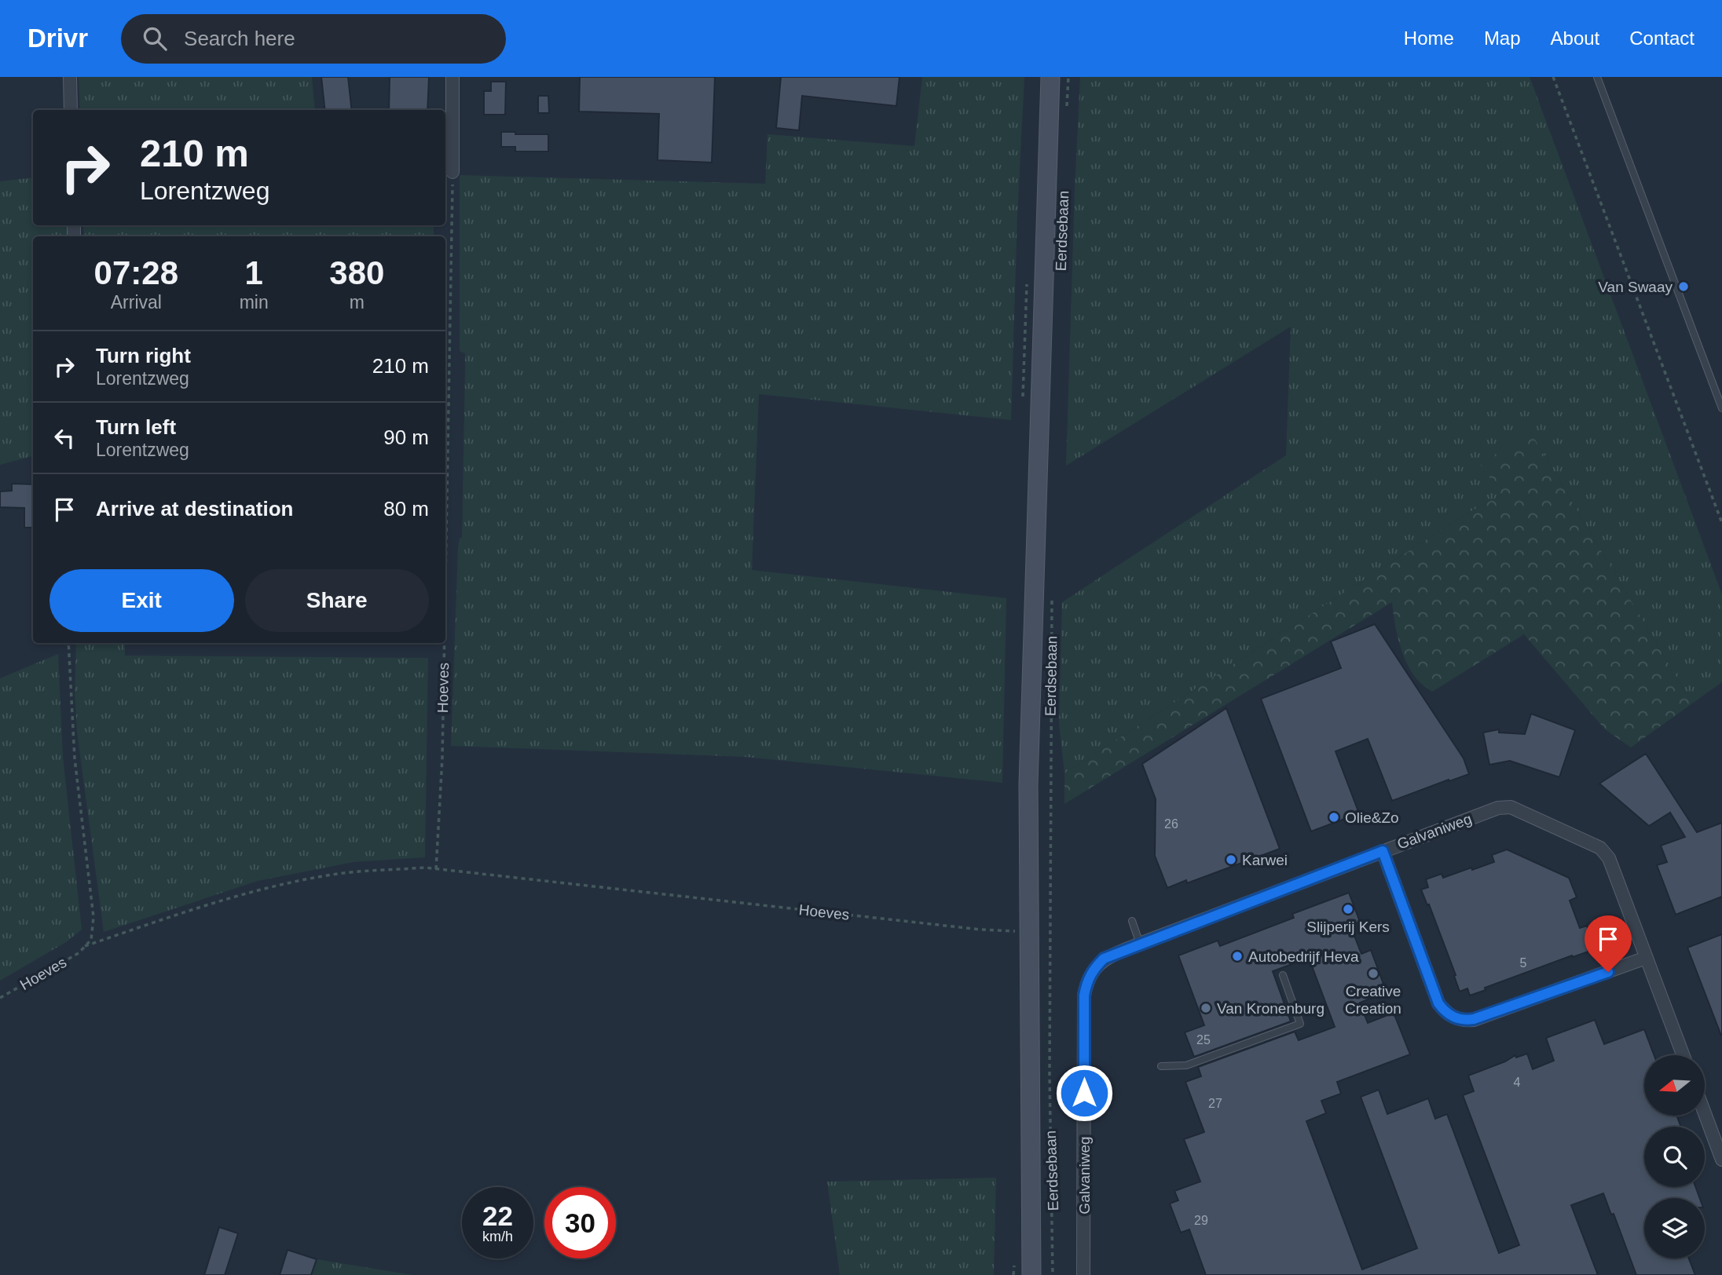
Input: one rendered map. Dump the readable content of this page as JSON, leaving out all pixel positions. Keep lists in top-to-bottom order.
{
  "streets": {
    "main road": ["Eerdsebaan"],
    "street": ["Galvaniweg"],
    "path": ["Hoeves"]
  },
  "places": [
    "Van Swaay",
    "Olie&Zo",
    "Karwei",
    "Slijperij Kers",
    "Autobedrijf Heva",
    "Creative Creation",
    "Van Kronenburg"
  ],
  "house_numbers": [
    "26",
    "5",
    "25",
    "4",
    "27",
    "29"
  ],
  "north": "left",
  "page": {
    "header": "Drivr",
    "search": "Search here",
    "nav": [
      "Home",
      "Map",
      "About",
      "Contact"
    ],
    "turn": ["210 m", "Lorentzweg"],
    "eta": [
      "07:28",
      "Arrival",
      "1",
      "min",
      "380",
      "m"
    ],
    "list": [
      {
        "name": "Turn right",
        "note": "Lorentzweg",
        "value": "210 m"
      },
      {
        "name": "Turn left",
        "note": "Lorentzweg",
        "value": "90 m"
      },
      {
        "name": "Arrive at destination",
        "value": "80 m"
      }
    ],
    "buttons": ["Exit", "Share"],
    "speed": "22 km/h",
    "limit": "30"
  }
}
